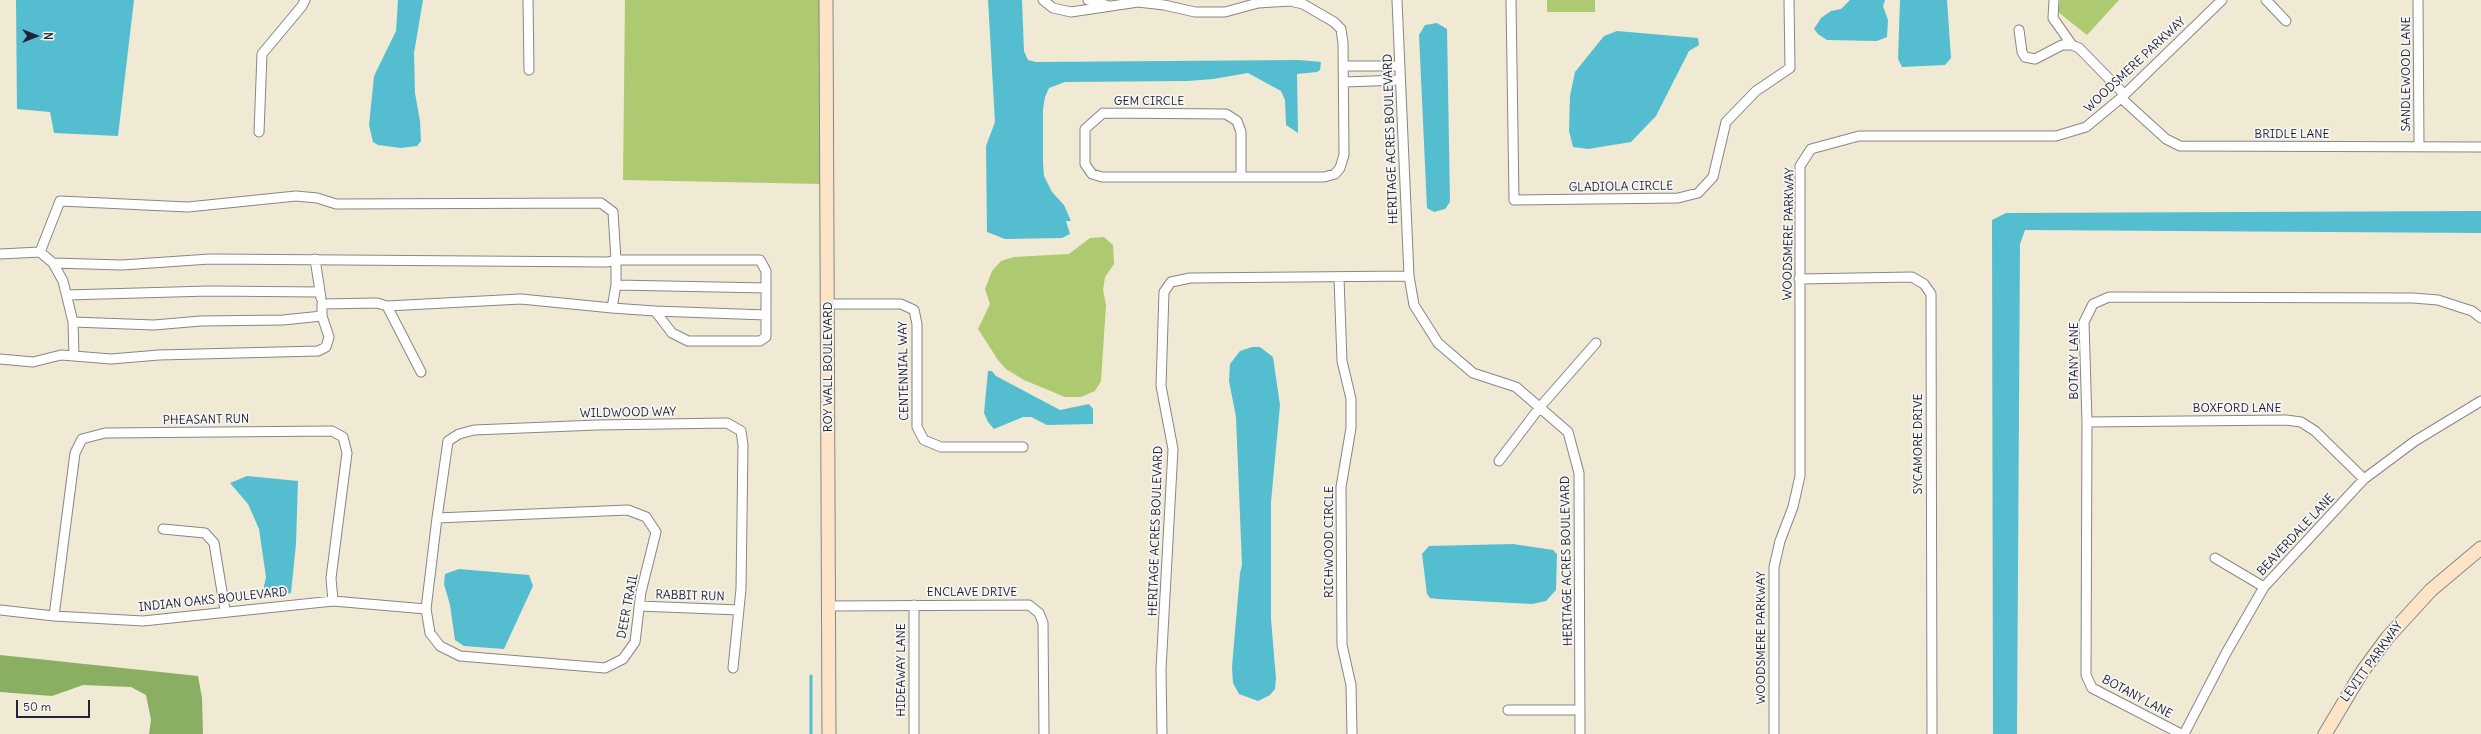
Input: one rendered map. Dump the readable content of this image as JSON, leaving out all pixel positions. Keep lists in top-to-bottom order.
{
  "streets": {
    "street": [
      "WOODSMERE PARKWAY",
      "SANDLEWOOD LANE",
      "GEM CIRCLE",
      "BRIDLE LANE",
      "HERITAGE ACRES BOULEVARD",
      "GLADIOLA CIRCLE",
      "BOTANY LANE",
      "ROY WALL BOULEVARD",
      "CENTENNIAL WAY",
      "BOXFORD LANE",
      "WILDWOOD WAY",
      "PHEASANT RUN",
      "SYCAMORE DRIVE",
      "BEAVERDALE LANE",
      "RICHWOOD CIRCLE",
      "ENCLAVE DRIVE",
      "RABBIT RUN",
      "INDIAN OAKS BOULEVARD",
      "DEER TRAIL",
      "LEVITT PARKWAY",
      "HIDEAWAY LANE"
    ]
  },
  "crossings": [
    ["WOODSMERE PARKWAY", "BRIDLE LANE"],
    ["WOODSMERE PARKWAY", "SYCAMORE DRIVE"],
    ["SANDLEWOOD LANE", "BRIDLE LANE"],
    ["HERITAGE ACRES BOULEVARD", "RICHWOOD CIRCLE"],
    ["BOTANY LANE", "BOXFORD LANE"],
    ["BOTANY LANE", "BEAVERDALE LANE"],
    ["ROY WALL BOULEVARD", "CENTENNIAL WAY"],
    ["ROY WALL BOULEVARD", "ENCLAVE DRIVE"],
    ["BOXFORD LANE", "BEAVERDALE LANE"],
    ["WILDWOOD WAY", "RABBIT RUN"],
    ["WILDWOOD WAY", "DEER TRAIL"],
    ["PHEASANT RUN", "INDIAN OAKS BOULEVARD"],
    ["ENCLAVE DRIVE", "HIDEAWAY LANE"],
    ["RABBIT RUN", "DEER TRAIL"]
  ],
  "scale_bar": "50 m",
  "north": "right"
}
